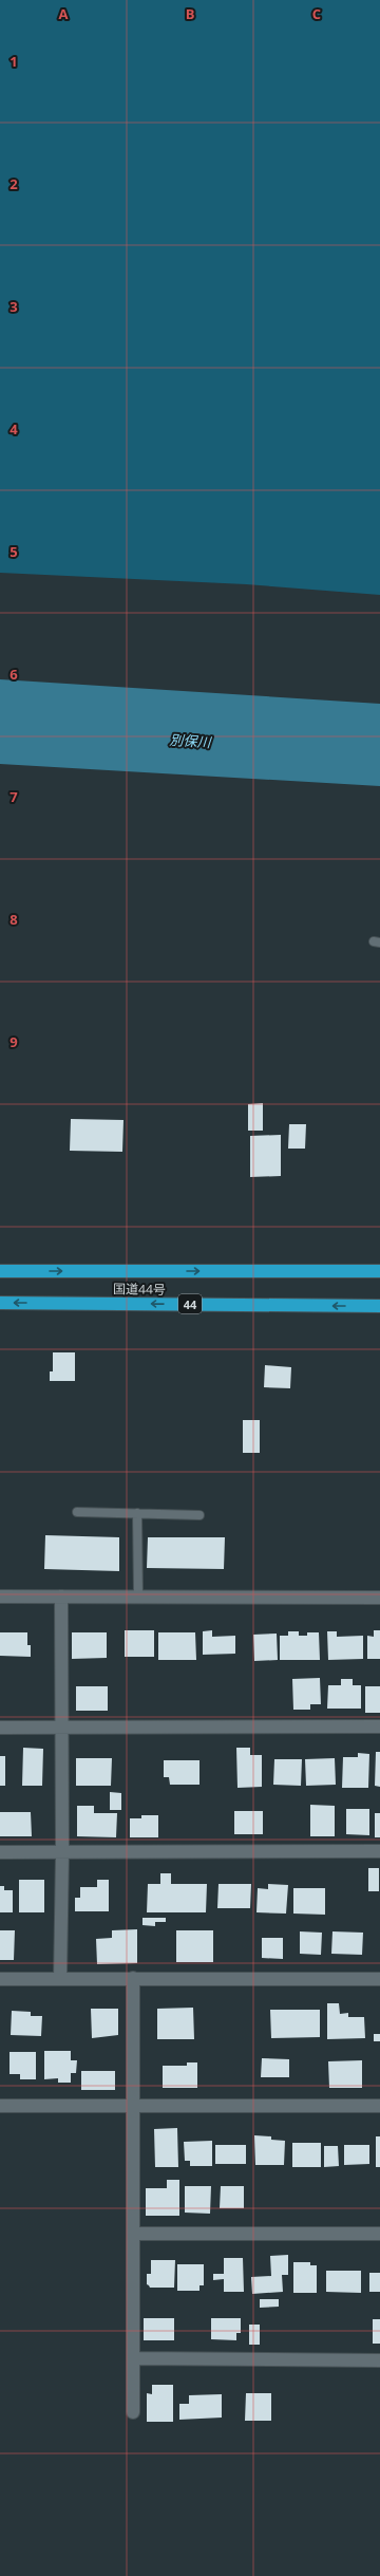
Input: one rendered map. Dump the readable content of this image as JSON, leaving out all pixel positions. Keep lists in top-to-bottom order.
{
  "streets": {
    "highway": ["国道44号", "44"]
  },
  "water": ["別保川"],
  "grid": {
    "columns": ["A", "B", "C"],
    "rows": [
      "1",
      "2",
      "3",
      "4",
      "5",
      "6",
      "7",
      "8",
      "9"
    ]
  }
}
